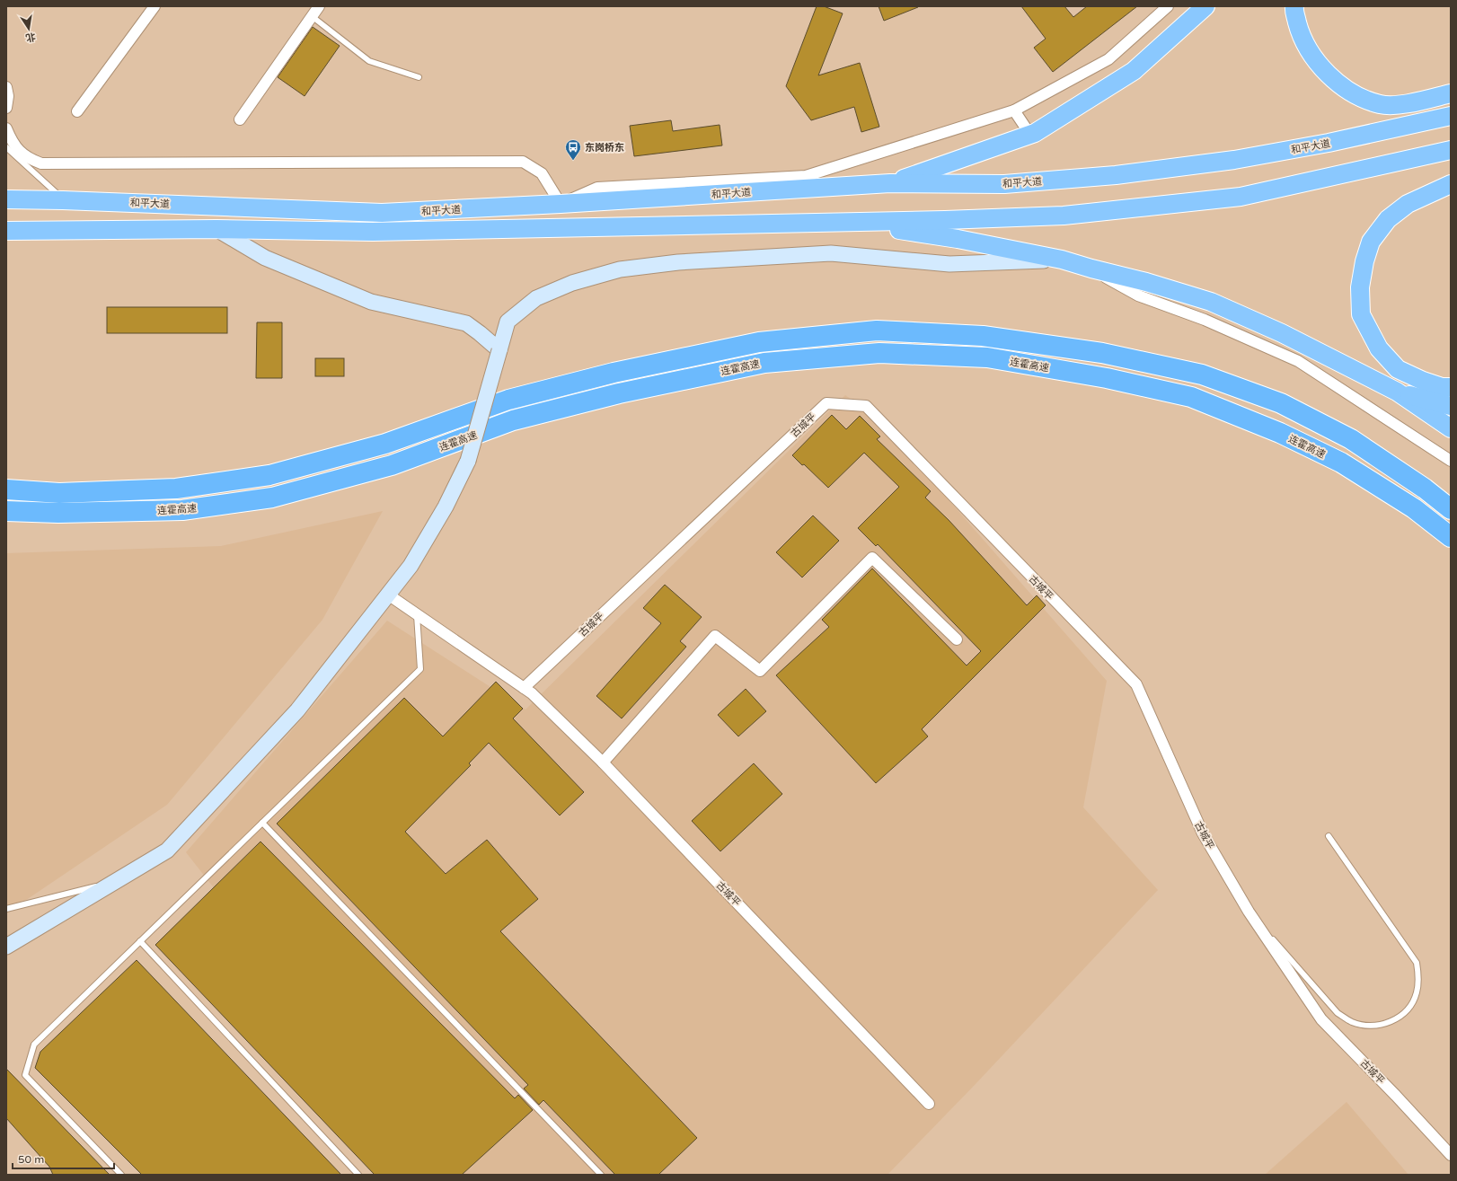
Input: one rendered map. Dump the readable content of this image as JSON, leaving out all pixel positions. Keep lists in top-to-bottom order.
{
  "streets": {
    "highway": ["和平大道", "连霍高速"],
    "street": ["古城平"]
  },
  "places": {
    "bus stop": ["东岗桥东"]
  },
  "scale_bar": "50 m",
  "north": "bottom"
}
